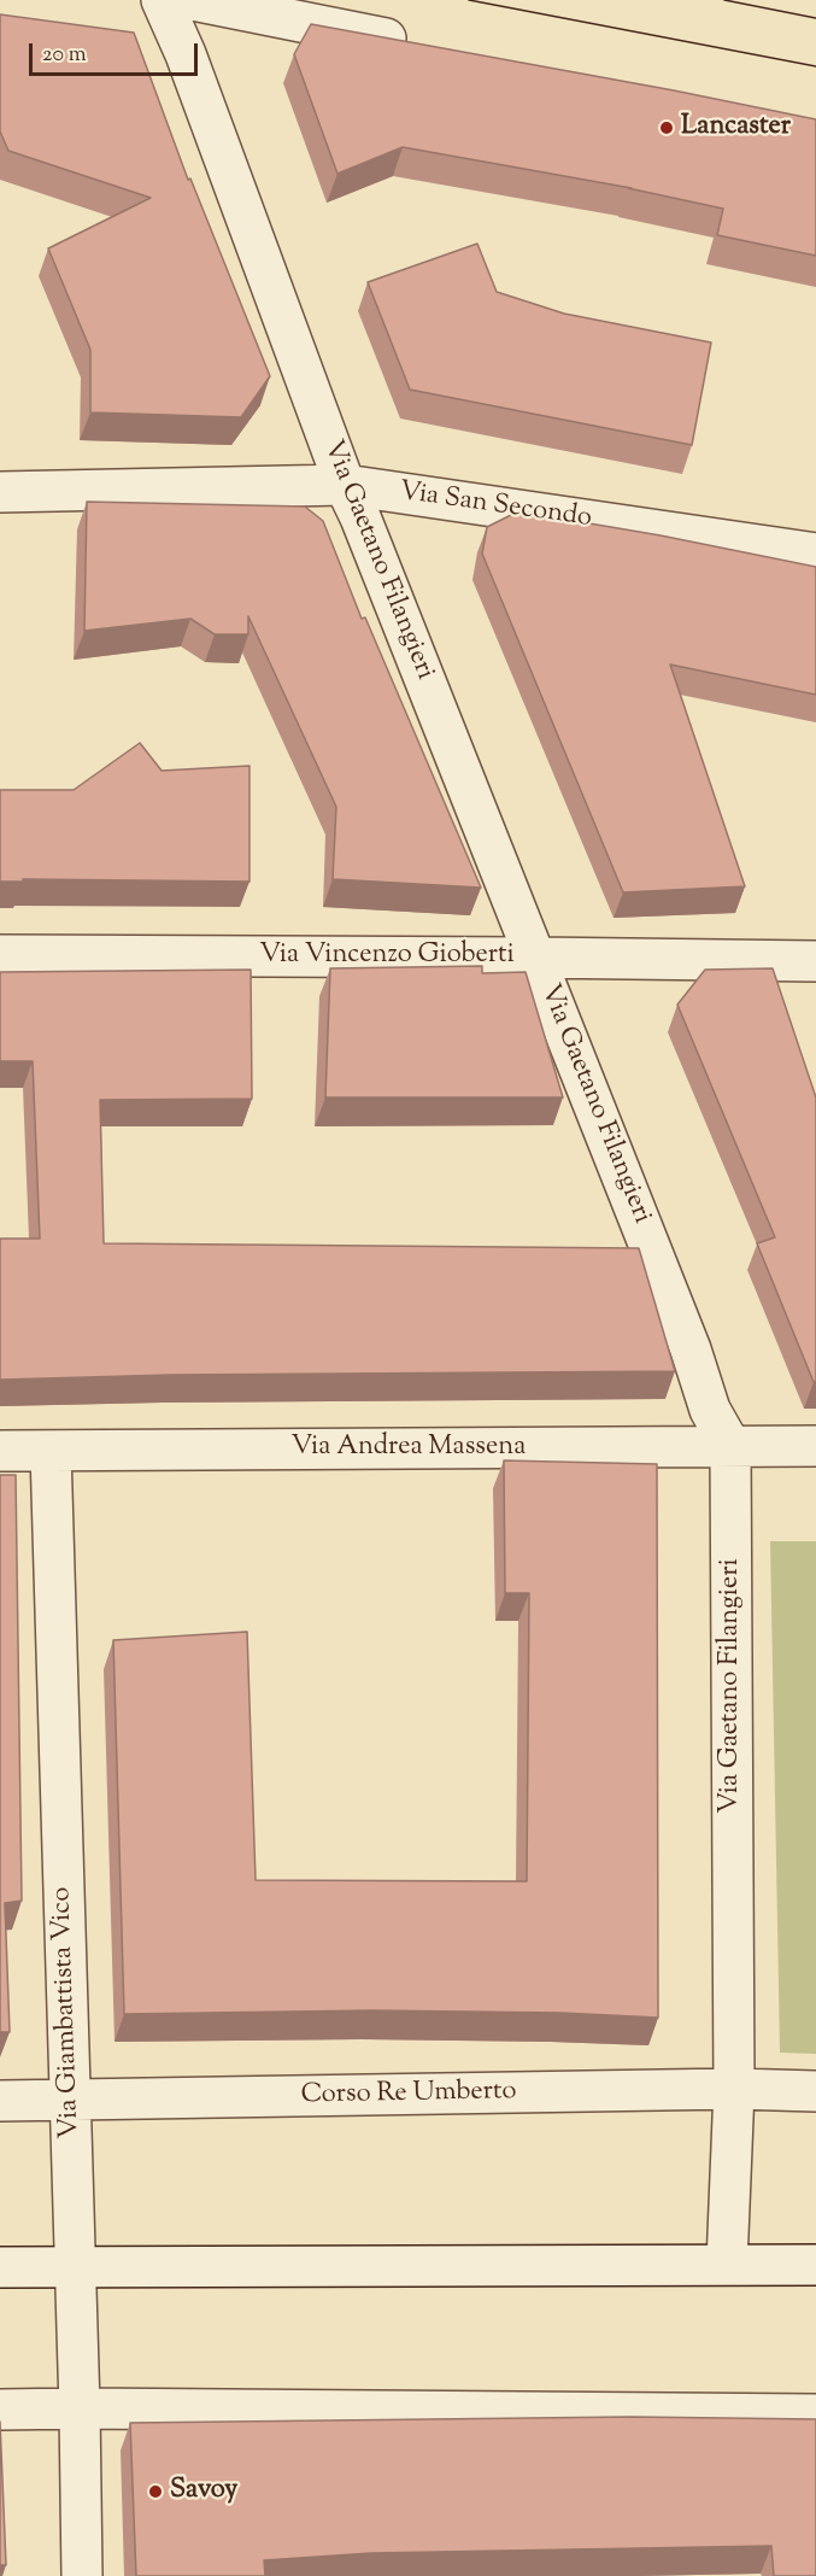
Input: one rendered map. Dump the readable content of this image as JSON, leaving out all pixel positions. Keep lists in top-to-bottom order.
{
  "streets": {
    "street": [
      "Via San Secondo",
      "Via Gaetano Filangieri",
      "Via Vincenzo Gioberti",
      "Via Andrea Massena",
      "Via Giambattista Vico",
      "Corso Re Umberto"
    ]
  },
  "crossings": [
    ["Via San Secondo", "Via Gaetano Filangieri"],
    ["Via Gaetano Filangieri", "Via Vincenzo Gioberti"],
    ["Via Gaetano Filangieri", "Via Andrea Massena"],
    ["Via Gaetano Filangieri", "Corso Re Umberto"],
    ["Via Andrea Massena", "Via Giambattista Vico"],
    ["Via Giambattista Vico", "Corso Re Umberto"]
  ],
  "places": ["Lancaster", "Savoy"],
  "scale_bar": "20 m"
}
